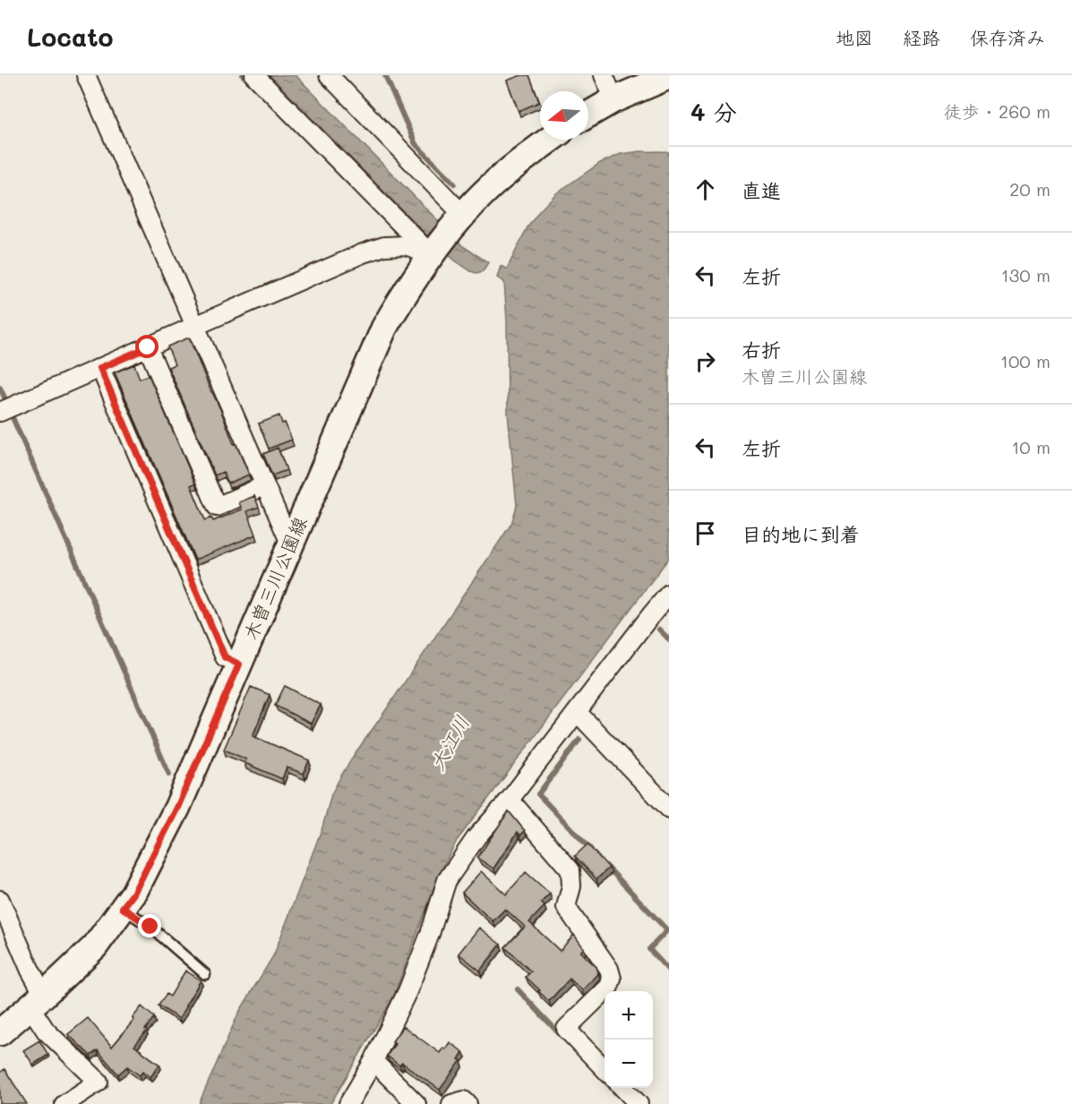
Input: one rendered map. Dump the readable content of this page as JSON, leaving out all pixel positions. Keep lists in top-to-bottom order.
{
  "streets": {
    "main road": ["木曽三川公園線"]
  },
  "water": ["大江川"],
  "north": "left",
  "page": {
    "header": "Locato",
    "nav": ["地図", "経路", "保存済み"],
    "heading": ["4 分", "徒歩 · 260 m"],
    "list": [
      ["直進", "20 m"],
      ["左折", "130 m"],
      ["右折", "木曽三川公園線", "100 m"],
      ["左折", "10 m"],
      "目的地に到着"
    ],
    "map_buttons": ["+", "−"]
  }
}
